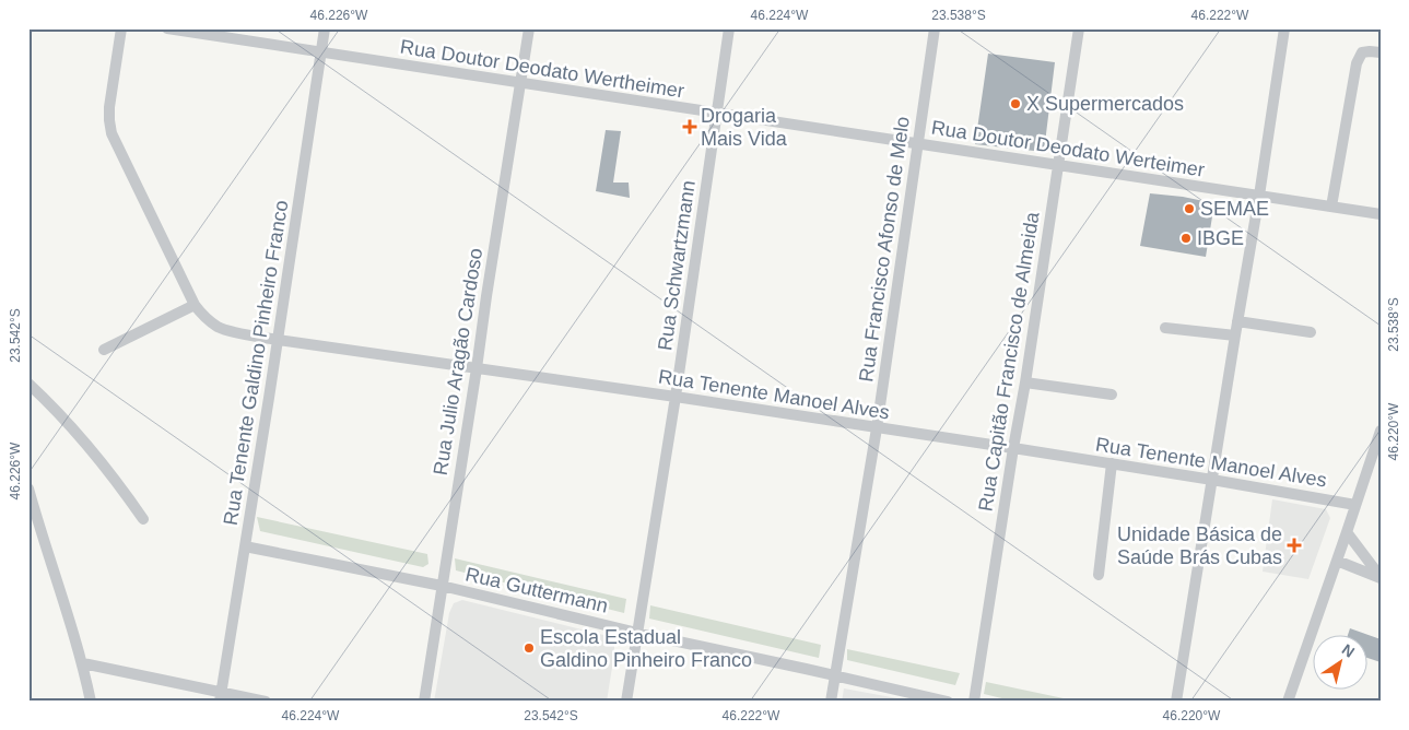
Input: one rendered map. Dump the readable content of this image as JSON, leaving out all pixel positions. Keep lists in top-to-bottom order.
{
  "streets": {
    "street": [
      "Rua Doutor Deodato Wertheimer",
      "Rua Doutor Deodato Werteimer",
      "Rua Francisco Afonso de Melo",
      "Rua Schwartzmann",
      "Rua Julio Aragão Cardoso",
      "Rua Capitão Francisco de Almeida",
      "Rua Tenente Galdino Pinheiro Franco",
      "Rua Tenente Manoel Alves",
      "Rua Guttermann"
    ]
  },
  "crossings": [
    ["Rua Doutor Deodato Wertheimer", "Rua Doutor Deodato Werteimer"],
    ["Rua Doutor Deodato Wertheimer", "Rua Schwartzmann"],
    ["Rua Doutor Deodato Wertheimer", "Rua Julio Aragão Cardoso"],
    ["Rua Doutor Deodato Wertheimer", "Rua Tenente Galdino Pinheiro Franco"],
    ["Rua Doutor Deodato Werteimer", "Rua Francisco Afonso de Melo"],
    ["Rua Doutor Deodato Werteimer", "Rua Schwartzmann"],
    ["Rua Doutor Deodato Werteimer", "Rua Capitão Francisco de Almeida"],
    ["Rua Francisco Afonso de Melo", "Rua Tenente Manoel Alves"],
    ["Rua Francisco Afonso de Melo", "Rua Guttermann"],
    ["Rua Schwartzmann", "Rua Tenente Manoel Alves"],
    ["Rua Schwartzmann", "Rua Guttermann"],
    ["Rua Julio Aragão Cardoso", "Rua Tenente Manoel Alves"],
    ["Rua Julio Aragão Cardoso", "Rua Guttermann"],
    ["Rua Capitão Francisco de Almeida", "Rua Tenente Manoel Alves"],
    ["Rua Tenente Galdino Pinheiro Franco", "Rua Tenente Manoel Alves"],
    ["Rua Tenente Galdino Pinheiro Franco", "Rua Guttermann"]
  ],
  "places": {
    "other": [
      "X Supermercados",
      "SEMAE",
      "IBGE",
      "Escola Estadual Galdino Pinheiro Franco"
    ],
    "health": ["Drogaria Mais Vida", "Unidade Básica de Saúde Brás Cubas"]
  },
  "north": "top right",
  "coordinates": [
    "46.226°W",
    "46.224°W",
    "23.538°S",
    "46.222°W",
    "23.542°S",
    "46.220°W"
  ]
}
